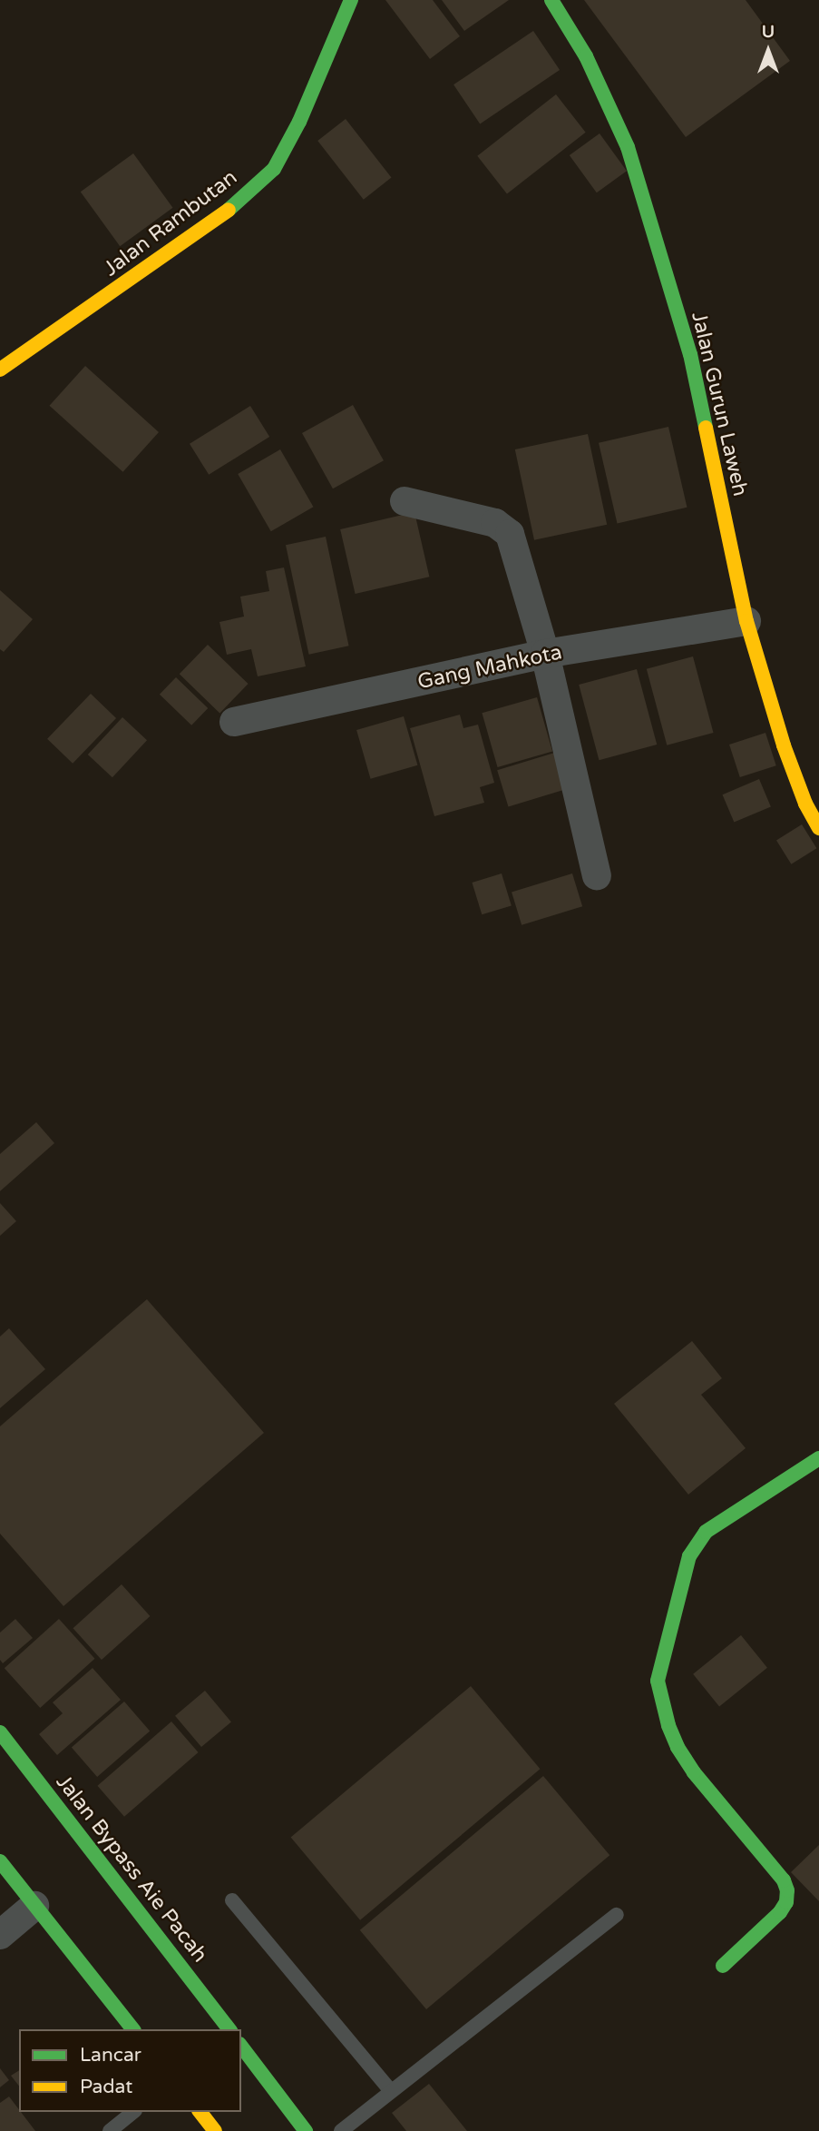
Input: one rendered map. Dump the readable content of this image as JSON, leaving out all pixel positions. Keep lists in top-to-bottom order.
{
  "streets": {
    "main road": ["Jalan Rambutan", "Jalan Gurun Laweh", "Jalan Bypass Aie Pacah"],
    "street": ["Gang Mahkota"]
  },
  "crossings": [
    ["Jalan Gurun Laweh", "Gang Mahkota"]
  ],
  "legend": ["Lancar", "Padat"],
  "north": "top"
}
